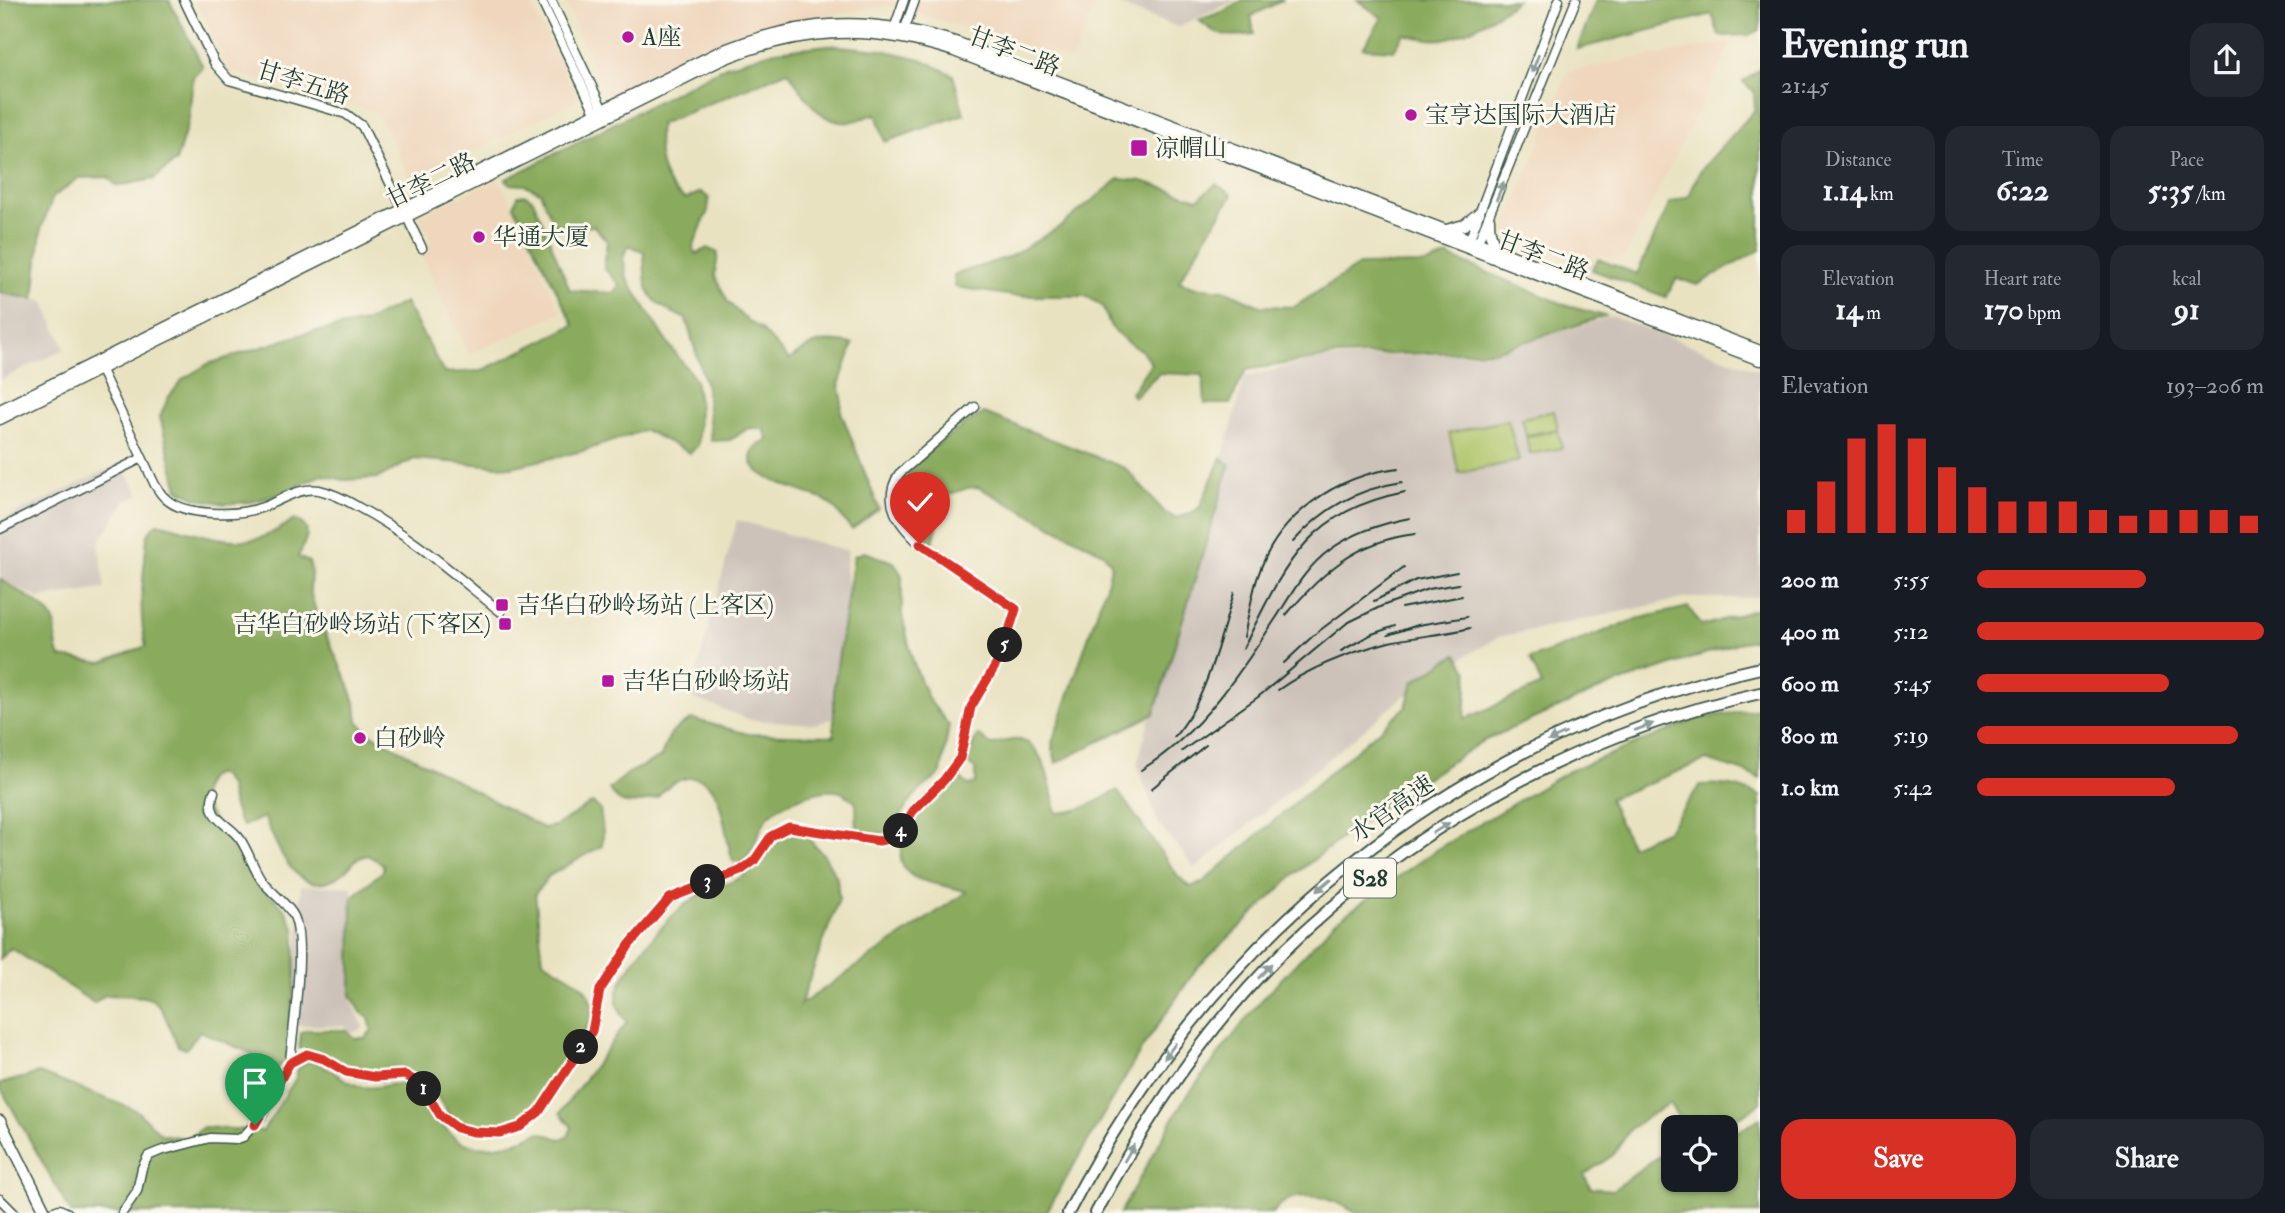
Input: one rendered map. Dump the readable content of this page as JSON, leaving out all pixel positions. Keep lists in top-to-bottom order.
{
  "streets": {
    "highway": ["水官高速", "S28"],
    "main road": ["甘李二路"],
    "street": ["甘李五路"]
  },
  "crossings": [
    ["甘李二路", "甘李五路"]
  ],
  "places": {
    "other": [
      "A座",
      "宝亨达国际大酒店",
      "华通大厦",
      "白砂岭"
    ],
    "transit": [
      "凉帽山",
      "吉华白砂岭场站 (上客区)",
      "吉华白砂岭场站 (下客区)",
      "吉华白砂岭场站"
    ]
  },
  "page": {
    "heading": ["Evening run", "21:45"],
    "stats": [
      ["Distance", "1.14 km"],
      ["Time", "6:22"],
      ["Pace", "5:35 /km"],
      ["Elevation", "14 m"],
      ["Heart rate", "170 bpm"],
      ["kcal", "91"]
    ],
    "chart": ["Elevation", "193–206 m"],
    "list": [
      {
        "name": "200 m",
        "note": "5:55"
      },
      {
        "name": "400 m",
        "note": "5:12"
      },
      {
        "name": "600 m",
        "note": "5:45"
      },
      {
        "name": "800 m",
        "note": "5:19"
      },
      {
        "name": "1.0 km",
        "note": "5:42"
      }
    ],
    "pins": [
      "5",
      "4",
      "3",
      "2",
      "1"
    ],
    "buttons": ["Save", "Share"]
  }
}
